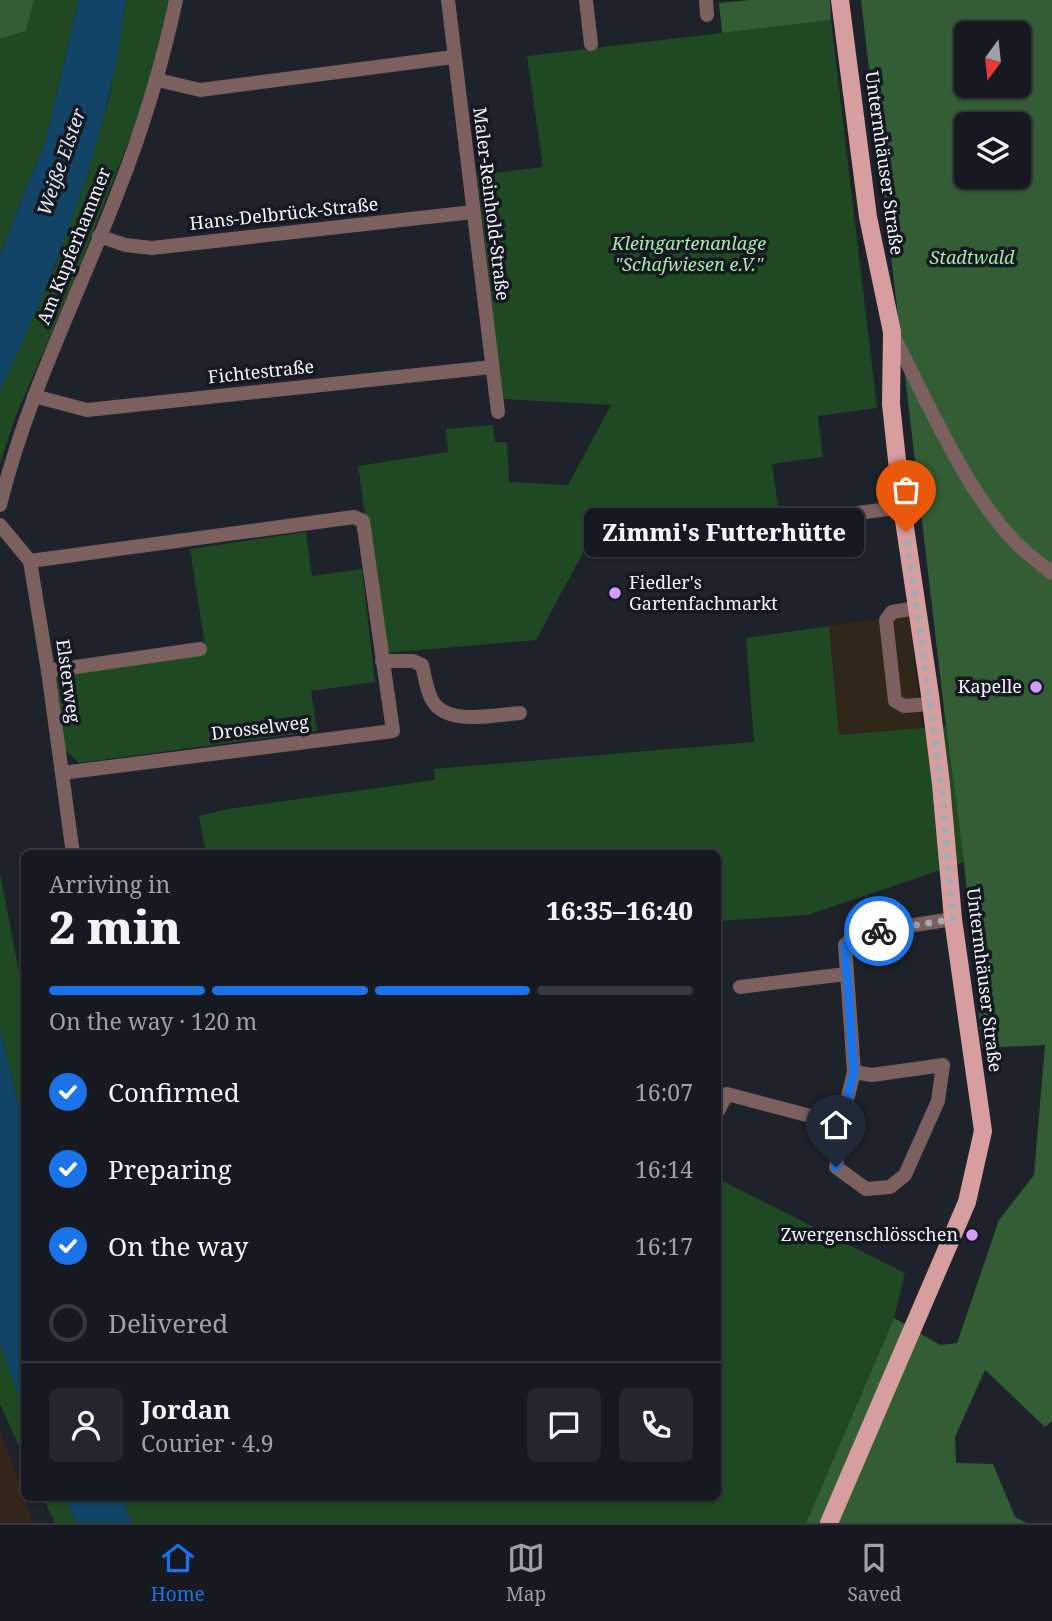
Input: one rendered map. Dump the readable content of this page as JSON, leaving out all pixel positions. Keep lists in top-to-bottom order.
{
  "streets": {
    "main road": ["Untermhäuser Straße"],
    "street": [
      "Maler-Reinhold-Straße",
      "Hans-Delbrück-Straße",
      "Am Kupferhammer",
      "Fichtestraße",
      "Elsterweg",
      "Drosselweg"
    ]
  },
  "crossings": [
    ["Maler-Reinhold-Straße", "Hans-Delbrück-Straße"],
    ["Maler-Reinhold-Straße", "Fichtestraße"],
    ["Hans-Delbrück-Straße", "Am Kupferhammer"],
    ["Am Kupferhammer", "Fichtestraße"],
    ["Elsterweg", "Drosselweg"]
  ],
  "water": ["Weiße Elster"],
  "parks": ["Kleingartenanlage \"Schafwiesen e.V.\"", "Stadtwald"],
  "places": [
    "Zimmi's Futterhütte",
    "Fiedler's Gartenfachmarkt",
    "Kapelle",
    "Zwergenschlösschen"
  ],
  "north": "bottom",
  "page": {
    "bubble": "Zimmi's Futterhütte",
    "heading": ["2 min", "Arriving in", "16:35–16:40"],
    "panel": ["Jordan", "Courier · 4.9"],
    "bar": "On the way · 120 m",
    "list": [
      ["Confirmed", "16:07"],
      ["Preparing", "16:14"],
      ["On the way", "16:17"],
      "Delivered"
    ],
    "tabs": ["Home", "Map", "Saved"]
  }
}
